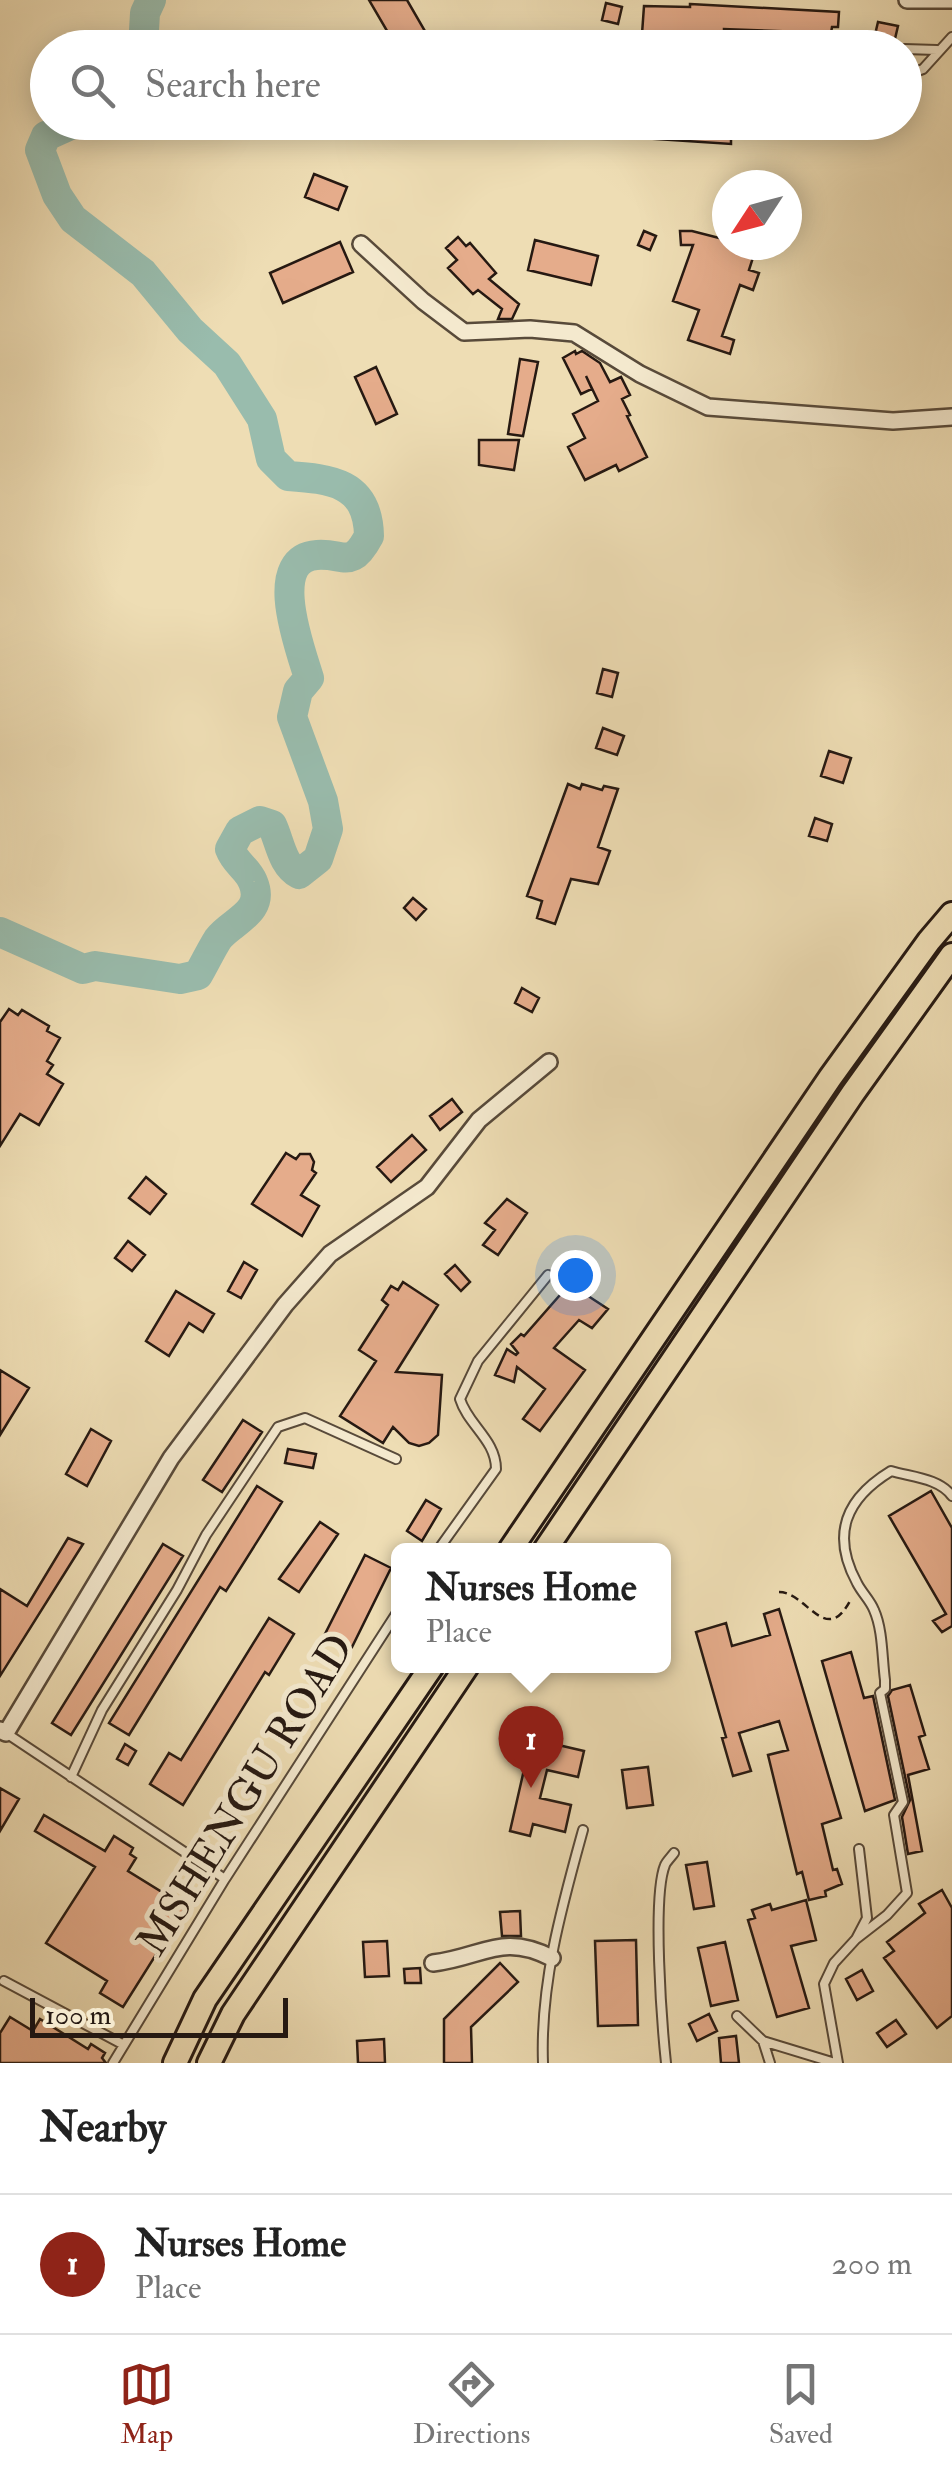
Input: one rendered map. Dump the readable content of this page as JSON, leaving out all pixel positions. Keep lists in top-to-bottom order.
{
  "streets": {
    "lane": ["MSHENGU ROAD"]
  },
  "scale_bar": "100 m",
  "north": "bottom left",
  "page": {
    "search": "Search here",
    "popup": ["Nurses Home", "Place"],
    "pins": "1",
    "scale": "100 m",
    "heading": "Nearby",
    "list": [
      {
        "mark": "1",
        "name": "Nurses Home",
        "note": "Place",
        "value": "200 m"
      }
    ],
    "nav": ["Map", "Directions", "Saved"]
  }
}
